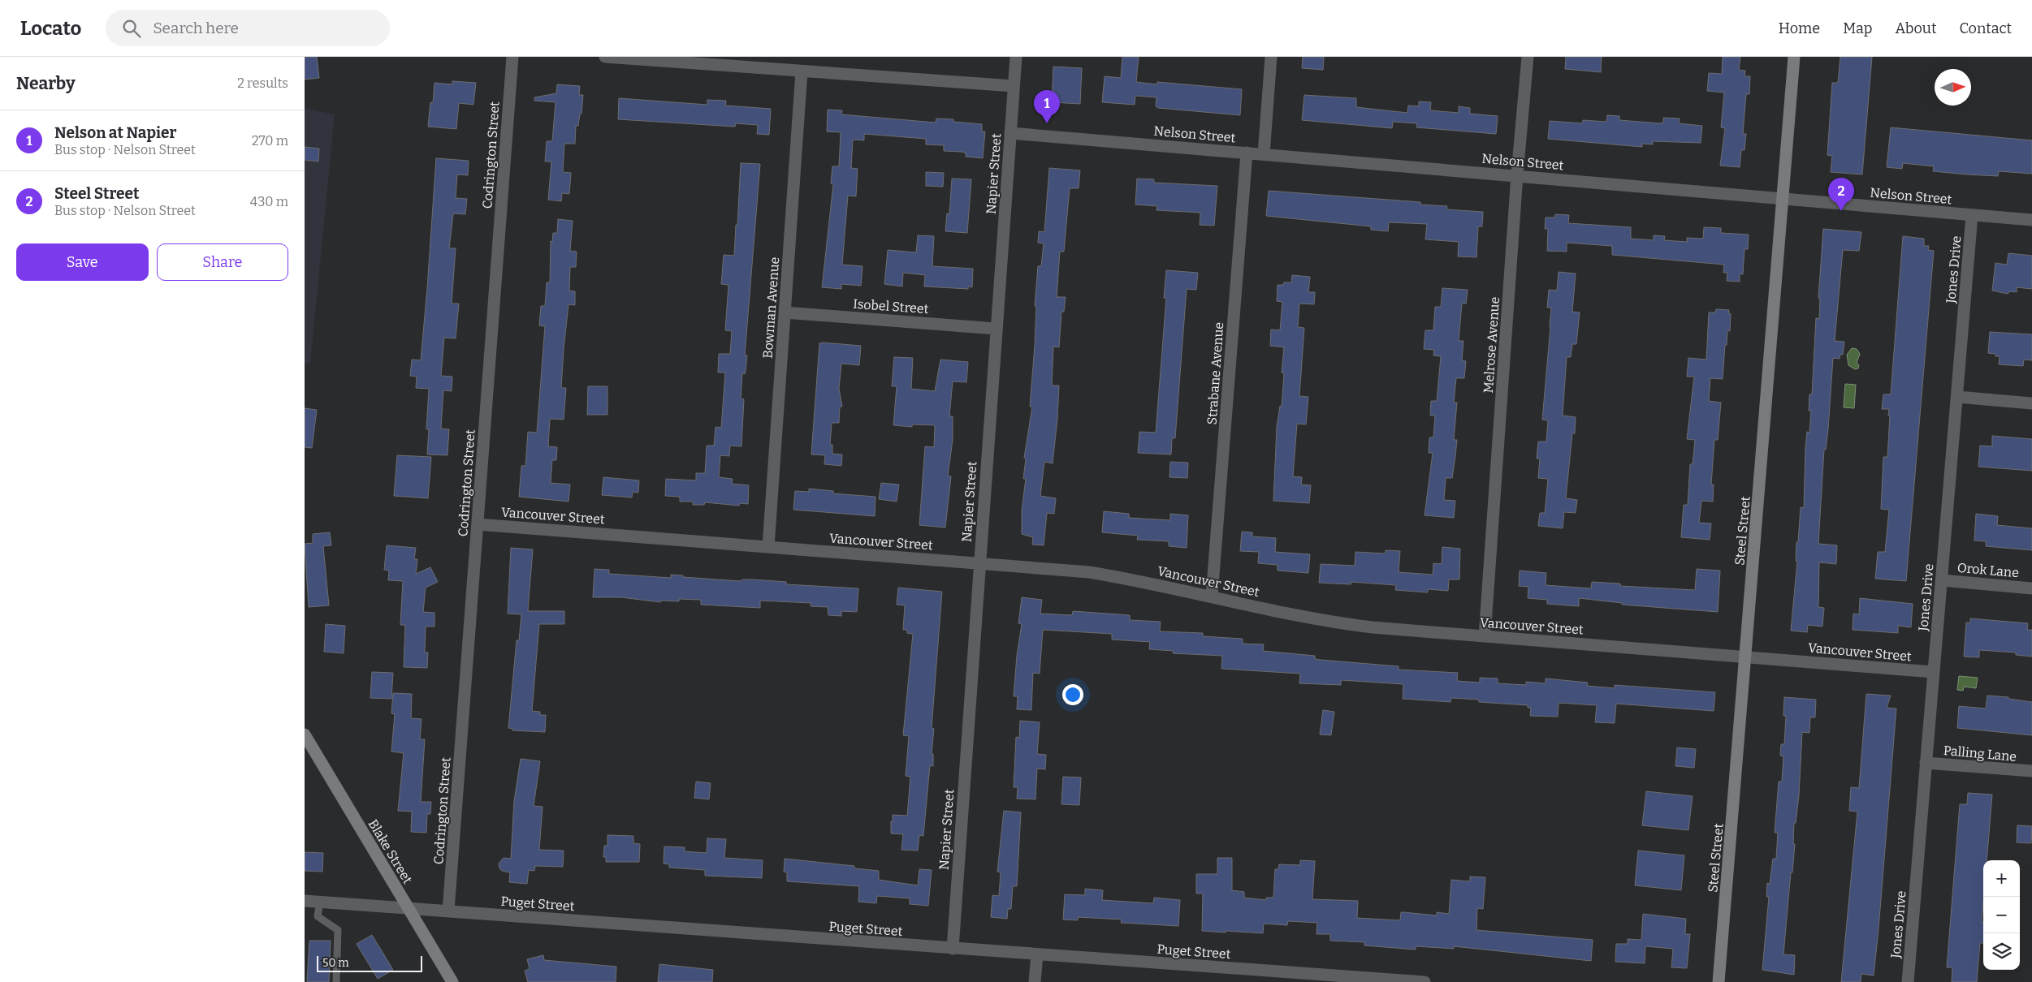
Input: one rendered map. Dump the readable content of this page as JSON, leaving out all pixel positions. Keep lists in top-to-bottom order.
{
  "streets": {
    "street": [
      "Nelson Street",
      "Codrington Street",
      "Napier Street",
      "Jones Drive",
      "Isobel Street",
      "Bowman Avenue",
      "Melrose Avenue",
      "Strabane Avenue",
      "Vancouver Street",
      "Steel Street",
      "Orok Lane",
      "Palling Lane",
      "Blake Street",
      "Puget Street"
    ]
  },
  "crossings": [
    ["Nelson Street", "Napier Street"],
    ["Nelson Street", "Jones Drive"],
    ["Nelson Street", "Melrose Avenue"],
    ["Nelson Street", "Strabane Avenue"],
    ["Nelson Street", "Steel Street"],
    ["Codrington Street", "Vancouver Street"],
    ["Codrington Street", "Puget Street"],
    ["Napier Street", "Isobel Street"],
    ["Napier Street", "Vancouver Street"],
    ["Napier Street", "Puget Street"],
    ["Jones Drive", "Vancouver Street"],
    ["Jones Drive", "Orok Lane"],
    ["Jones Drive", "Palling Lane"],
    ["Isobel Street", "Bowman Avenue"],
    ["Bowman Avenue", "Vancouver Street"],
    ["Melrose Avenue", "Vancouver Street"],
    ["Strabane Avenue", "Vancouver Street"],
    ["Vancouver Street", "Steel Street"],
    ["Blake Street", "Puget Street"]
  ],
  "scale_bar": "50 m",
  "north": "right",
  "page": {
    "header": "Locato",
    "search": "Search here",
    "nav": [
      "Home",
      "Map",
      "About",
      "Contact"
    ],
    "heading": ["Nearby", "2 results"],
    "pins": ["1", "2"],
    "list": [
      {
        "mark": "1",
        "name": "Nelson at Napier",
        "note": "Bus stop · Nelson Street",
        "value": "270 m"
      },
      {
        "mark": "2",
        "name": "Steel Street",
        "note": "Bus stop · Nelson Street",
        "value": "430 m"
      }
    ],
    "buttons": ["Save", "Share"],
    "map_buttons": ["+", "−"],
    "scale": "50 m"
  }
}
